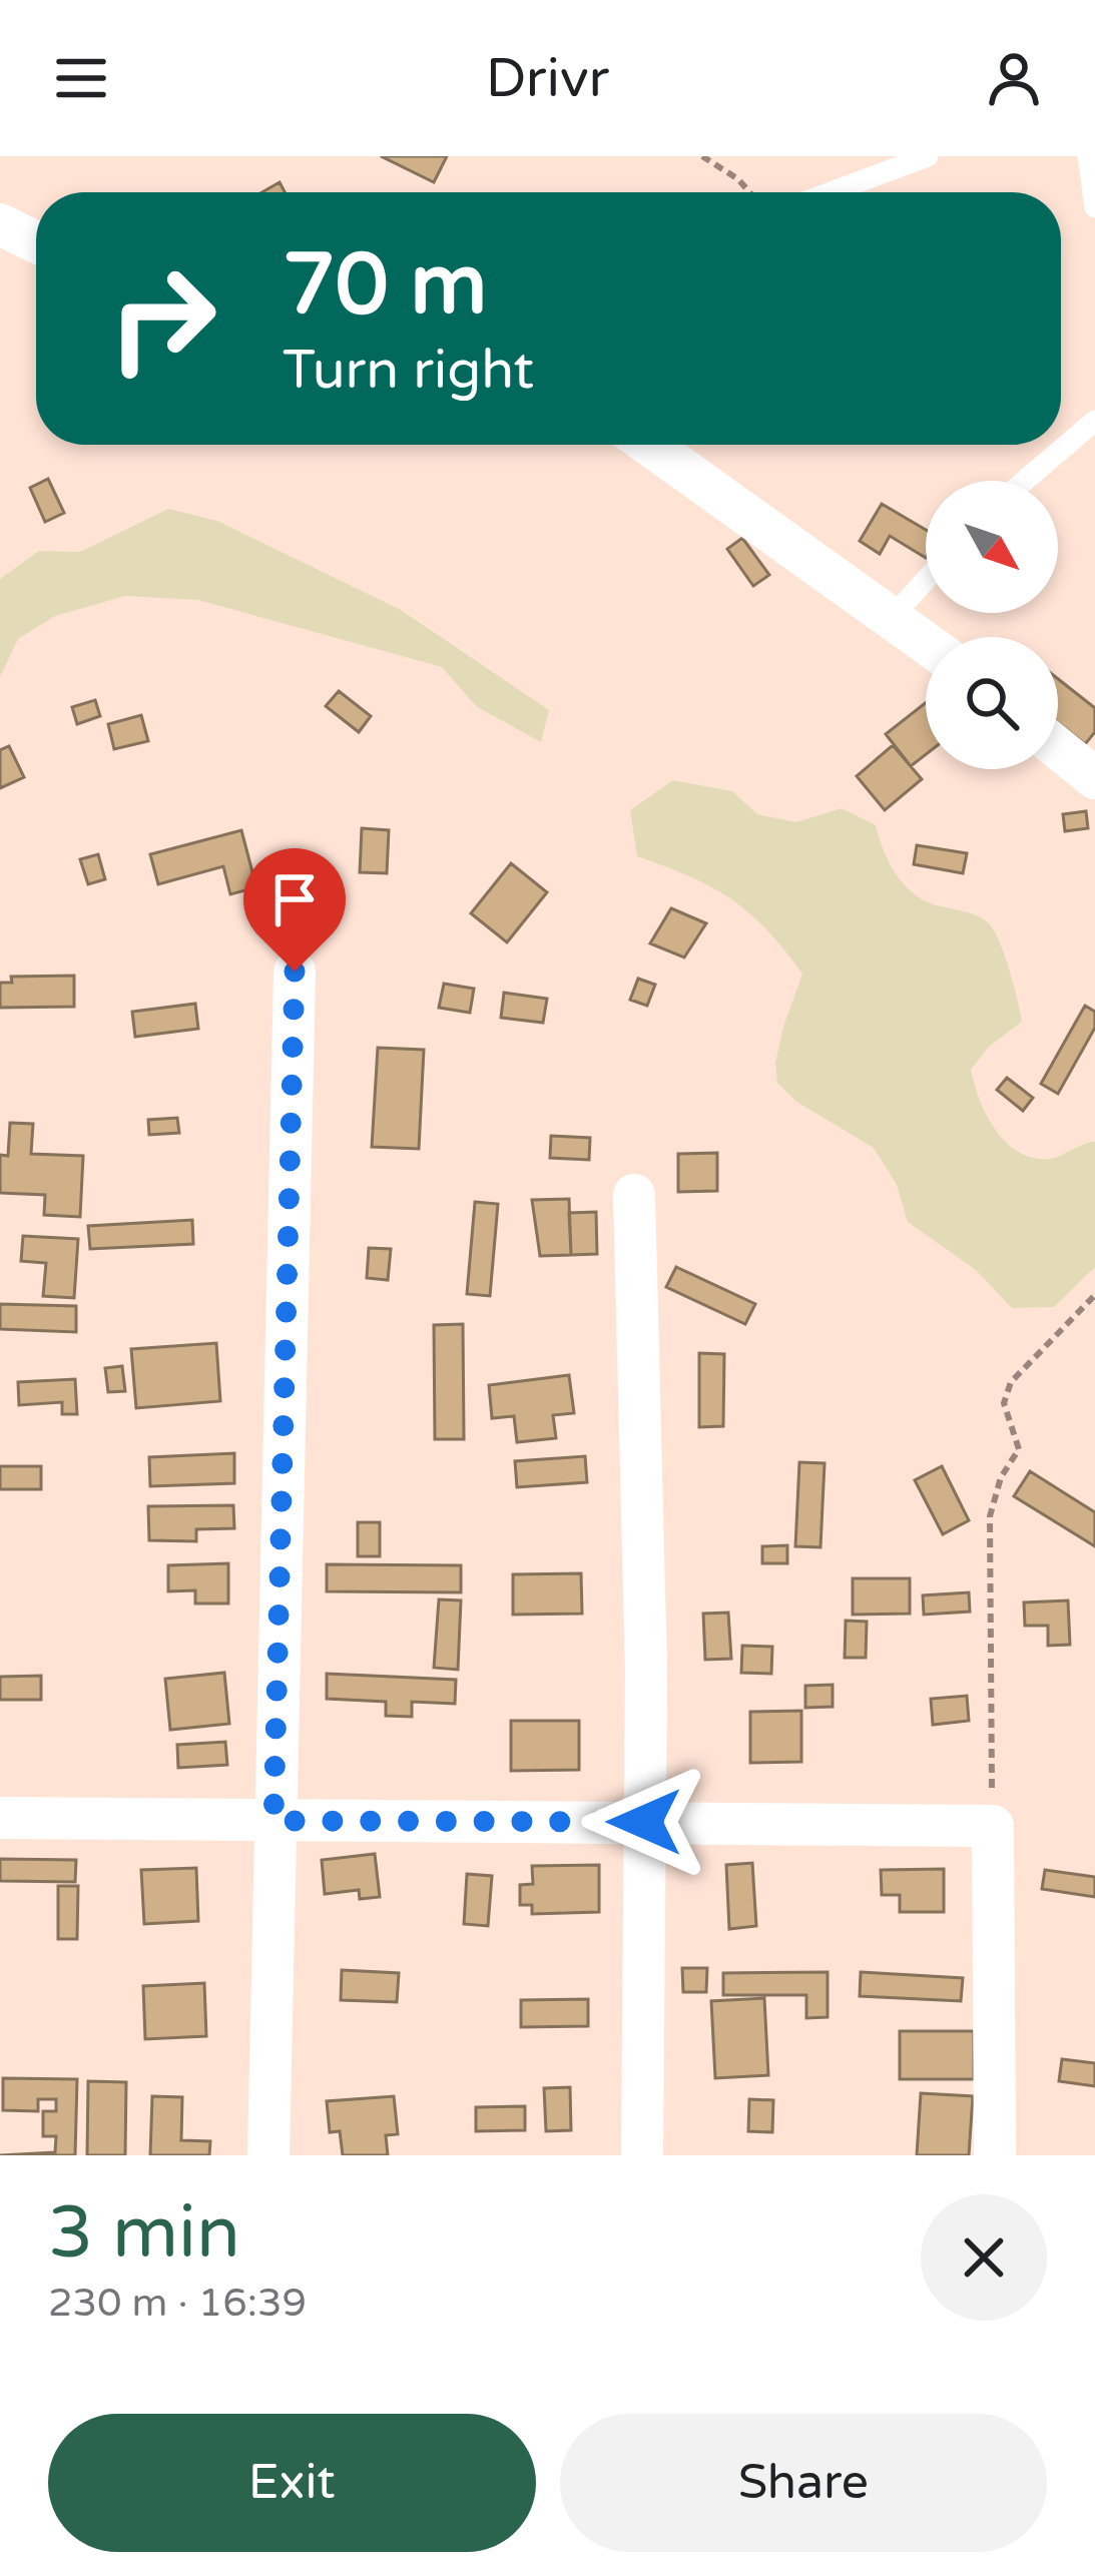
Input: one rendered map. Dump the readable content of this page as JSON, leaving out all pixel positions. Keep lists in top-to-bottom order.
{
  "north": "bottom right",
  "page": {
    "header": "Drivr",
    "turn": ["70 m", "Turn right"],
    "heading": ["3 min", "230 m · 16:39"],
    "buttons": ["Exit", "Share"]
  }
}
